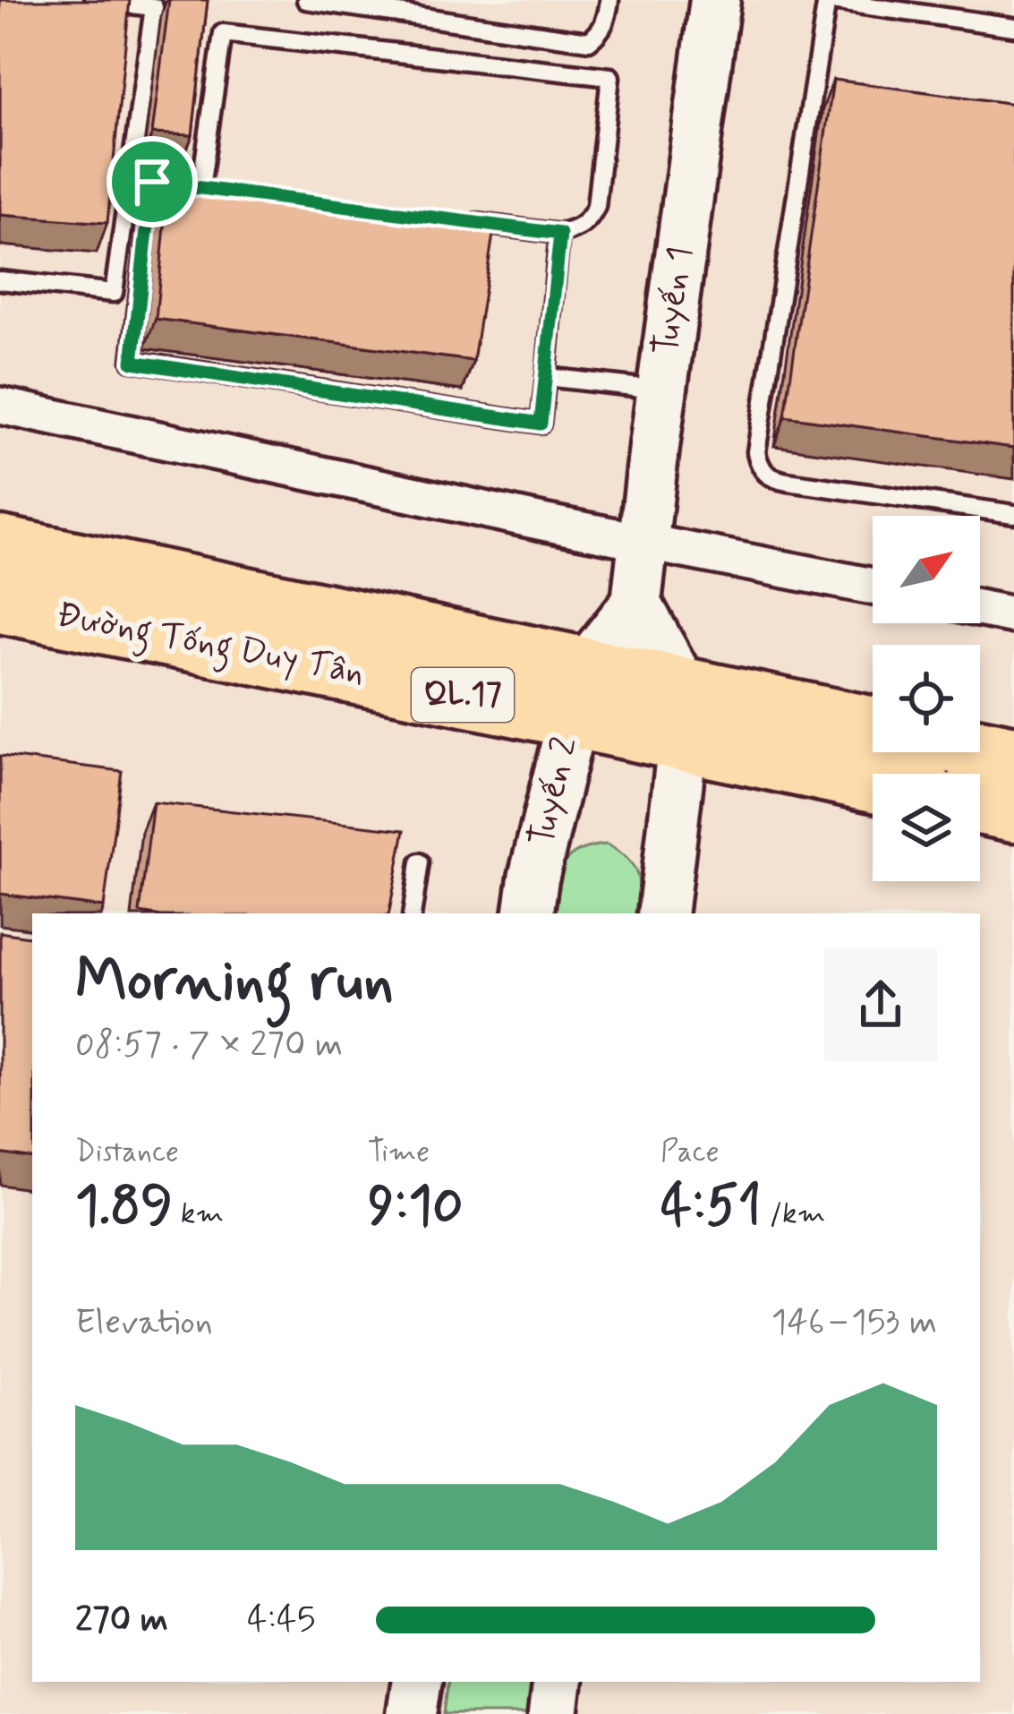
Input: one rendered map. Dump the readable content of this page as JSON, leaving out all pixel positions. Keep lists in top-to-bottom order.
{
  "streets": {
    "highway": ["Đường Tống Duy Tân", "QL.17"],
    "main road": ["Tuyến 1", "Tuyến 2"]
  },
  "crossings": [
    ["Đường Tống Duy Tân", "Tuyến 2"]
  ],
  "north": "top right",
  "page": {
    "heading": ["Morning run", "08:57 · 7 × 270 m"],
    "stats": [
      ["Distance", "1.89 km"],
      ["Time", "9:10"],
      ["Pace", "4:51 /km"]
    ],
    "chart": ["Elevation", "146–153 m"],
    "list": [
      {
        "name": "270 m",
        "note": "4:45"
      }
    ]
  }
}
